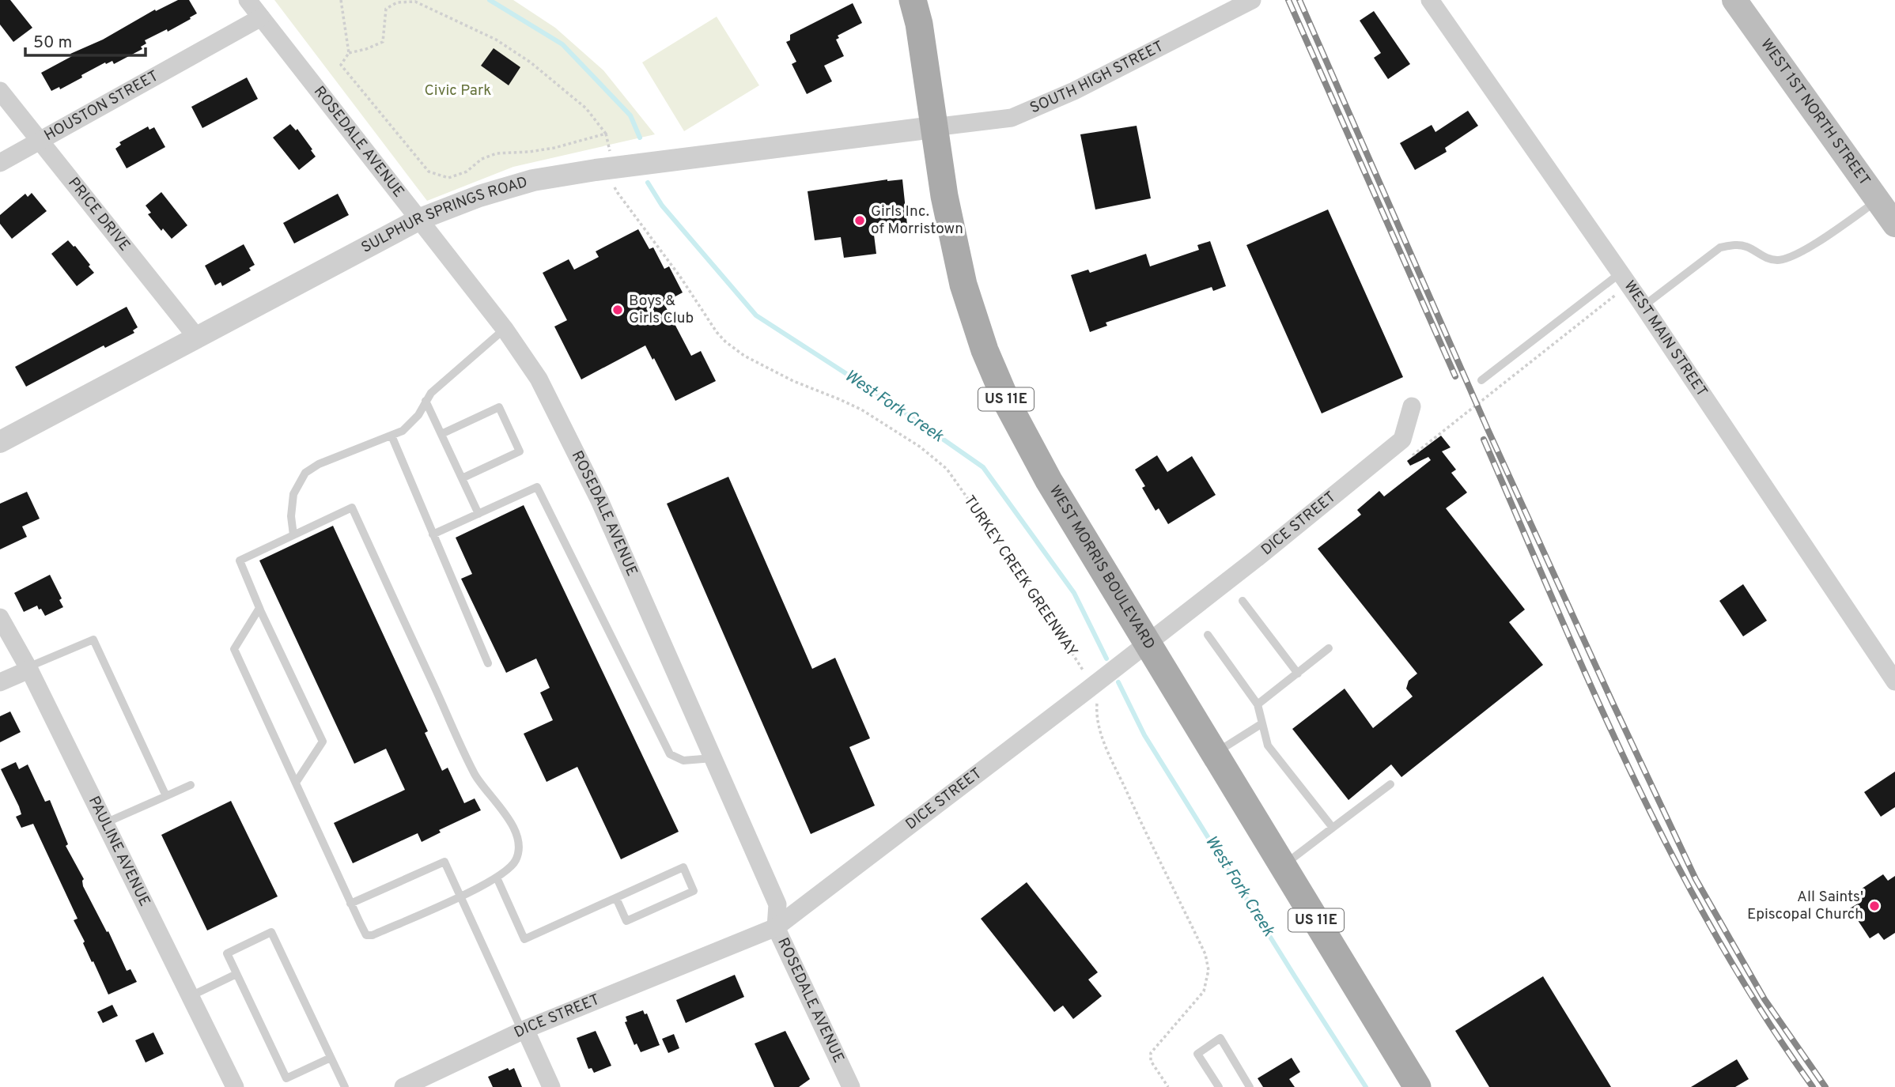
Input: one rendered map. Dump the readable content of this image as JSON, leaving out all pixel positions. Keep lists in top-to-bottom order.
{
  "streets": {
    "main road": ["WEST 1ST NORTH STREET", "US 11E", "WEST MORRIS BOULEVARD"],
    "street": [
      "SOUTH HIGH STREET",
      "HOUSTON STREET",
      "ROSEDALE AVENUE",
      "PRICE DRIVE",
      "SULPHUR SPRINGS ROAD",
      "WEST MAIN STREET",
      "DICE STREET",
      "PAULINE AVENUE"
    ],
    "path": ["TURKEY CREEK GREENWAY"]
  },
  "crossings": [
    ["SOUTH HIGH STREET", "SULPHUR SPRINGS ROAD"],
    ["SOUTH HIGH STREET", "WEST MORRIS BOULEVARD"],
    ["HOUSTON STREET", "ROSEDALE AVENUE"],
    ["HOUSTON STREET", "PRICE DRIVE"],
    ["ROSEDALE AVENUE", "SULPHUR SPRINGS ROAD"],
    ["ROSEDALE AVENUE", "DICE STREET"],
    ["PRICE DRIVE", "SULPHUR SPRINGS ROAD"],
    ["SULPHUR SPRINGS ROAD", "WEST MORRIS BOULEVARD"],
    ["DICE STREET", "WEST MORRIS BOULEVARD"],
    ["DICE STREET", "TURKEY CREEK GREENWAY"]
  ],
  "water": ["West Fork Creek"],
  "parks": ["Civic Park"],
  "places": ["Girls Inc. of Morristown", "Boys & Girls Club", "All Saints' Episcopal Church"],
  "scale_bar": "50 m"
}
